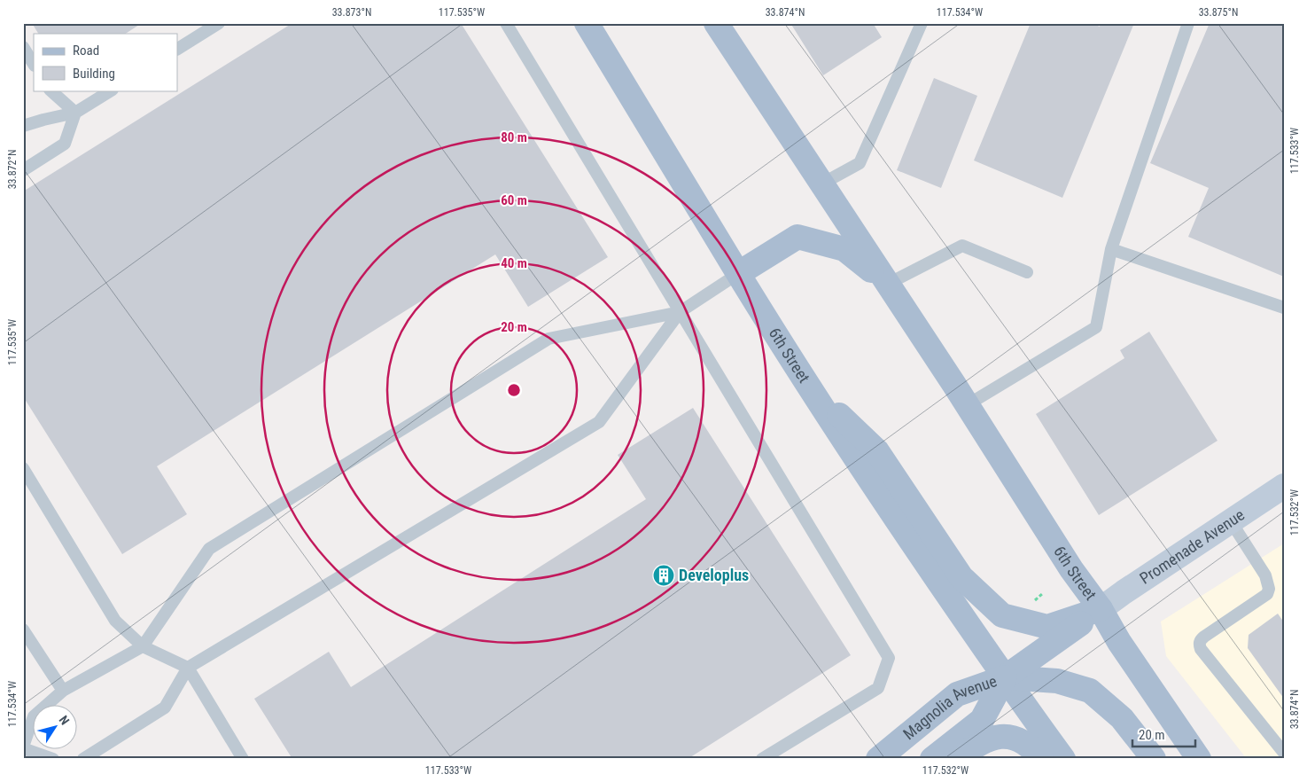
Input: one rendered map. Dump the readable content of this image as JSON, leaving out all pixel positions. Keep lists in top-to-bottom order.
{
  "streets": {
    "main road": ["6th Street", "Promenade Avenue", "Magnolia Avenue"]
  },
  "crossings": [
    ["6th Street", "Promenade Avenue"],
    ["6th Street", "Magnolia Avenue"],
    ["Promenade Avenue", "Magnolia Avenue"]
  ],
  "places": {
    "building": ["Developlus"]
  },
  "legend": ["Road", "Building"],
  "scale_bar": "20 m",
  "north": "top right",
  "coordinates": [
    "33.873°N",
    "117.535°W",
    "33.874°N",
    "117.534°W",
    "33.875°N",
    "117.533°W",
    "33.872°N",
    "117.532°W"
  ],
  "rings": [
    "80 m",
    "60 m",
    "40 m",
    "20 m"
  ]
}
